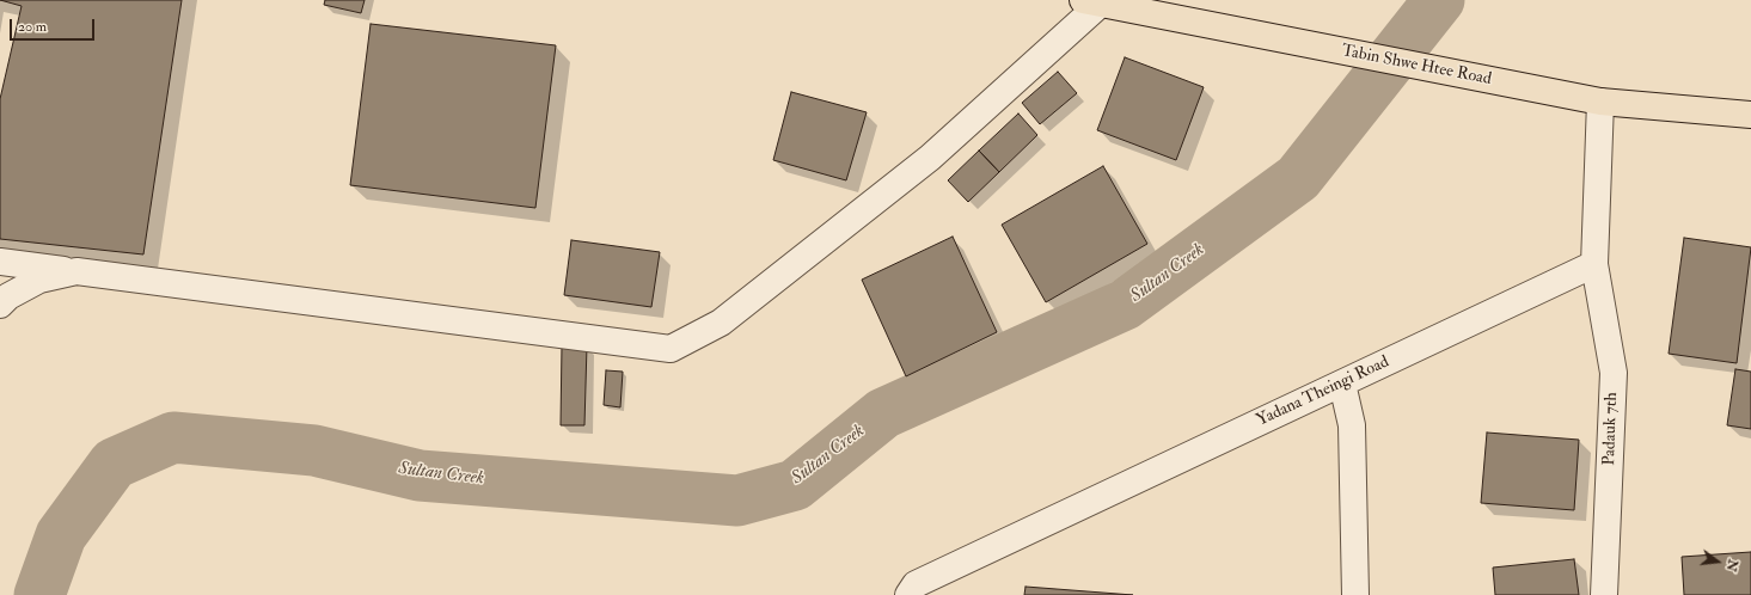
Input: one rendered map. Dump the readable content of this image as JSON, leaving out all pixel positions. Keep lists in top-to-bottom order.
{
  "streets": {
    "main road": ["Tabin Shwe Htee Road"],
    "street": ["Yadana Theingi Road", "Padauk 7th"]
  },
  "crossings": [
    ["Yadana Theingi Road", "Padauk 7th"]
  ],
  "water": ["Sultan Creek"],
  "scale_bar": "20 m",
  "north": "right"
}
